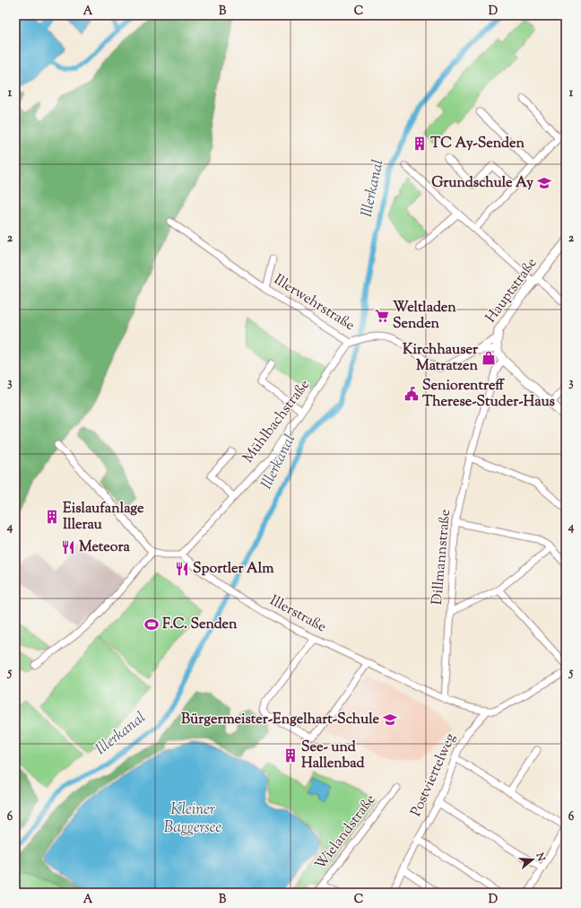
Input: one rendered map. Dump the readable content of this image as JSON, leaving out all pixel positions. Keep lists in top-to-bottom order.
{
  "streets": {
    "main road": ["Hauptstraße"],
    "street": [
      "Illerwehrstraße",
      "Mühlbachstraße",
      "Dillmannstraße",
      "Illerstraße",
      "Postviertelweg",
      "Wielandstraße"
    ]
  },
  "crossings": [
    ["Hauptstraße", "Illerwehrstraße"],
    ["Hauptstraße", "Dillmannstraße"],
    ["Illerwehrstraße", "Mühlbachstraße"],
    ["Mühlbachstraße", "Illerstraße"],
    ["Dillmannstraße", "Illerstraße"],
    ["Illerstraße", "Postviertelweg"]
  ],
  "water": ["Illerkanal", "Kleiner Baggersee"],
  "places": {
    "building": ["TC Ay-Senden", "Eislaufanlage Illerau", "See- und Hallenbad"],
    "school or university": ["Grundschule Ay", "Bürgermeister-Engelhart-Schule"],
    "supermarket": ["Weltladen Senden"],
    "shop": ["Kirchhauser Matratzen"],
    "public building": ["Seniorentreff Therese-Studer-Haus"],
    "restaurant": ["Meteora", "Sportler Alm"],
    "sports": ["F.C. Senden"]
  },
  "north": "right",
  "grid": {
    "columns": [
      "A",
      "B",
      "C",
      "D"
    ],
    "rows": [
      "1",
      "2",
      "3",
      "4",
      "5",
      "6"
    ]
  }
}
